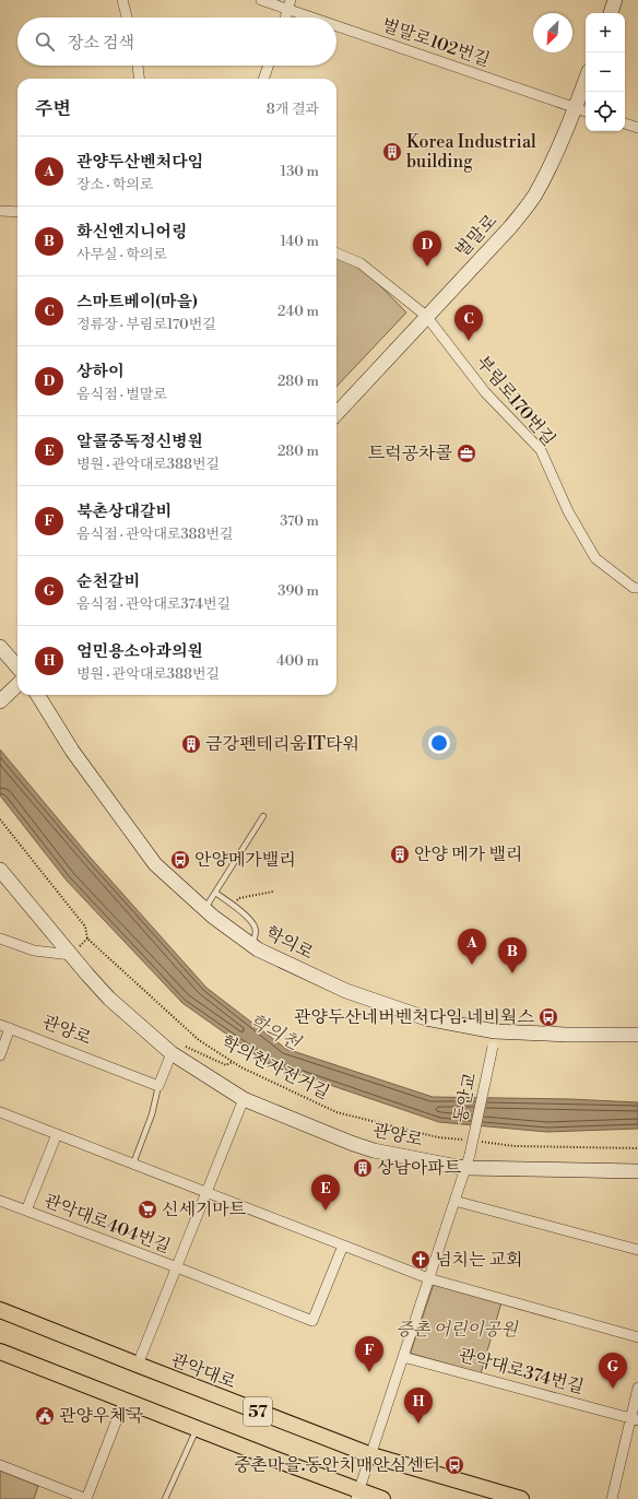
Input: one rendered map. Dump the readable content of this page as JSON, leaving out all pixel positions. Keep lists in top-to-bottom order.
{
  "streets": {
    "main road": ["관악대로", "57"],
    "street": [
      "벌말로102번길",
      "벌말로",
      "부림로170번길",
      "학의로",
      "관양로",
      "동안교",
      "관악대로404번길",
      "관악대로374번길"
    ],
    "path": ["학의천자전거길"]
  },
  "crossings": [
    ["벌말로102번길", "벌말로"],
    ["벌말로", "부림로170번길"],
    ["학의로", "동안교"],
    ["관양로", "동안교"],
    ["관양로", "관악대로404번길"],
    ["동안교", "관악대로"],
    ["동안교", "관악대로374번길"],
    ["동안교", "57"],
    ["관악대로404번길", "관악대로"]
  ],
  "water": ["학의천"],
  "parks": ["증촌 어린이공원"],
  "places": {
    "building": [
      "Korea Industrial building",
      "금강펜테리움IT타워",
      "안양 메가 밸리",
      "상남아파트"
    ],
    "office": ["트럭공차콜"],
    "bus stop": ["안양메가밸리", "관양두산네버벤처다임.네비웍스", "중촌마을.동안치매안심센터"],
    "supermarket": ["신세기마트"],
    "church": ["넘치는 교회"],
    "public building": ["관양우체국"]
  },
  "north": "bottom left",
  "page": {
    "map_buttons": ["+", "−"],
    "search": "장소 검색",
    "heading": ["주변", "8개 결과"],
    "list": [
      {
        "mark": "A",
        "name": "관양두산벤처다임",
        "note": "장소 · 학의로",
        "value": "130 m"
      },
      {
        "mark": "B",
        "name": "화신엔지니어링",
        "note": "사무실 · 학의로",
        "value": "140 m"
      },
      {
        "mark": "C",
        "name": "스마트베이(마을)",
        "note": "정류장 · 부림로170번길",
        "value": "240 m"
      },
      {
        "mark": "D",
        "name": "상하이",
        "note": "음식점 · 벌말로",
        "value": "280 m"
      },
      {
        "mark": "E",
        "name": "알콜중독정신병원",
        "note": "병원 · 관악대로388번길",
        "value": "280 m"
      },
      {
        "mark": "F",
        "name": "북촌상대갈비",
        "note": "음식점 · 관악대로388번길",
        "value": "370 m"
      },
      {
        "mark": "G",
        "name": "순천갈비",
        "note": "음식점 · 관악대로374번길",
        "value": "390 m"
      },
      {
        "mark": "H",
        "name": "엄민용소아과의원",
        "note": "병원 · 관악대로388번길",
        "value": "400 m"
      }
    ],
    "pins": [
      "D",
      "C",
      "A",
      "B",
      "E",
      "F",
      "G",
      "H"
    ]
  }
}
